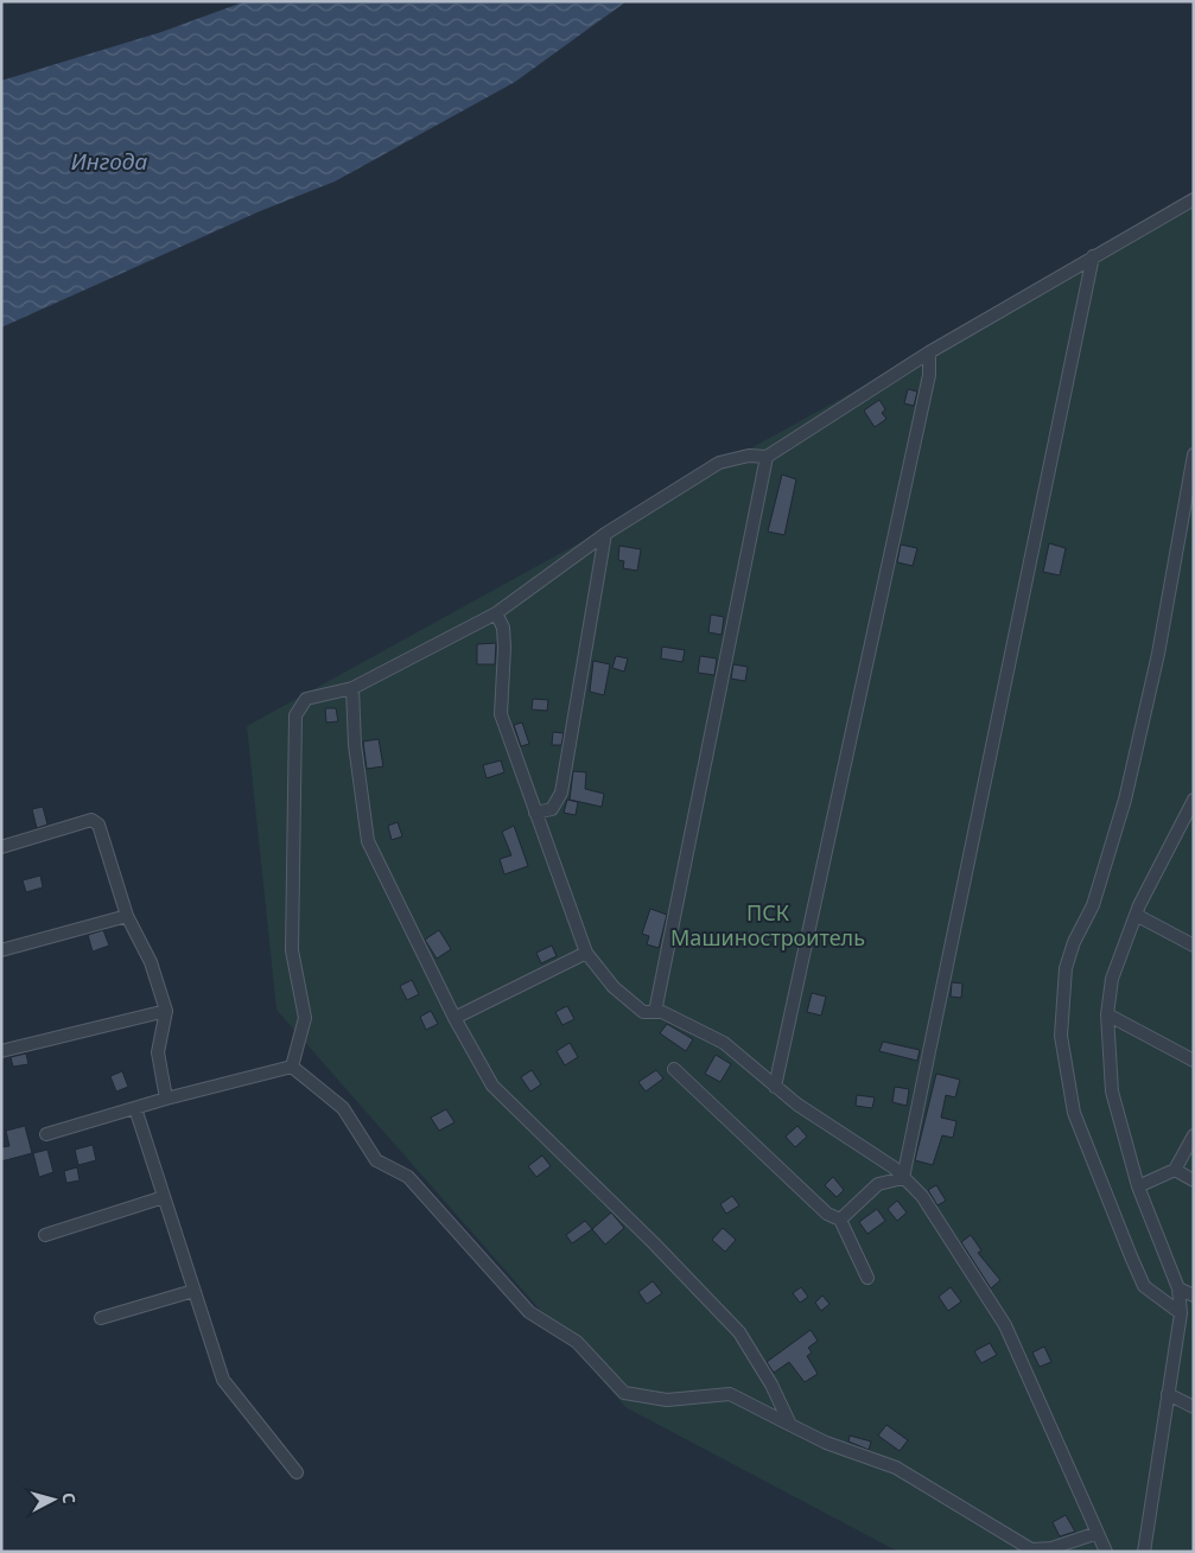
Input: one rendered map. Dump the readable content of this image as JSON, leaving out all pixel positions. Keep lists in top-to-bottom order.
{
  "water": ["Ингода"],
  "parks": ["ПСК Машиностроитель"],
  "north": "right"
}
